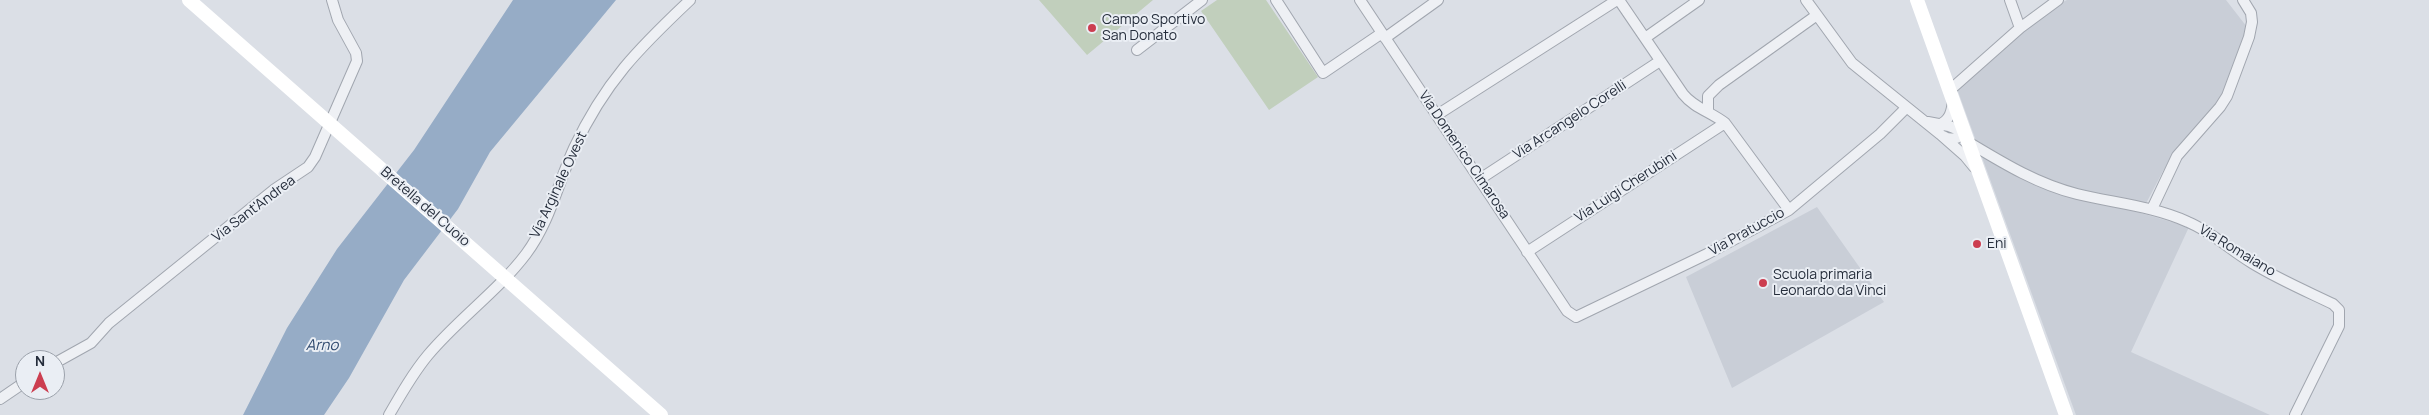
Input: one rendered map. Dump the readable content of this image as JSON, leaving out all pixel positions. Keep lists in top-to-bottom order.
{
  "streets": {
    "main road": ["Bretella del Cuoio"],
    "street": [
      "Via Arcangelo Corelli",
      "Via Domenico Cimarosa",
      "Via Arginale Ovest",
      "Via Luigi Cherubini",
      "Via Sant'Andrea",
      "Via Pratuccio",
      "Via Romaiano"
    ]
  },
  "crossings": [
    ["Via Arcangelo Corelli", "Via Domenico Cimarosa"],
    ["Via Domenico Cimarosa", "Via Luigi Cherubini"],
    ["Via Domenico Cimarosa", "Via Pratuccio"]
  ],
  "water": ["Arno"],
  "places": ["Campo Sportivo San Donato", "Eni", "Scuola primaria Leonardo da Vinci"],
  "north": "top"
}
